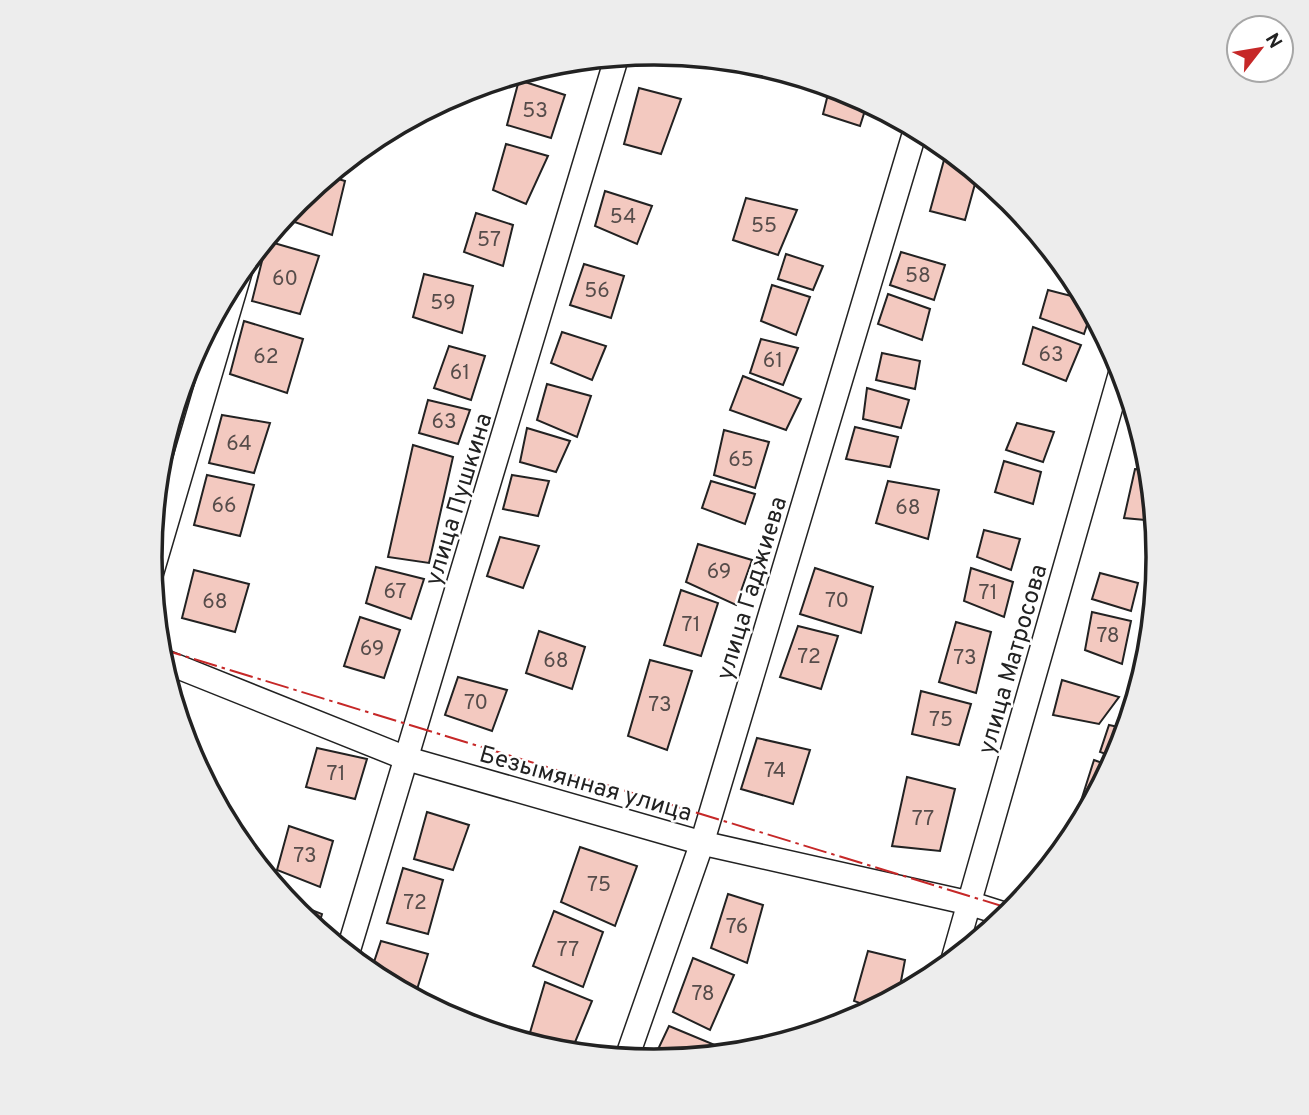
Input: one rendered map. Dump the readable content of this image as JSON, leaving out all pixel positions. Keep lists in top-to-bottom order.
{
  "streets": {
    "street": [
      "улица Пушкина",
      "улица Гаджиева",
      "улица Матросова",
      "Безымянная улица"
    ]
  },
  "crossings": [
    ["улица Пушкина", "Безымянная улица"],
    ["улица Гаджиева", "Безымянная улица"],
    ["улица Матросова", "Безымянная улица"]
  ],
  "house_numbers": [
    "53",
    "54",
    "55",
    "57",
    "58",
    "60",
    "56",
    "59",
    "63",
    "62",
    "61",
    "61",
    "63",
    "64",
    "65",
    "66",
    "68",
    "69",
    "67",
    "71",
    "70",
    "68",
    "71",
    "78",
    "69",
    "72",
    "73",
    "68",
    "70",
    "73",
    "75",
    "74",
    "71",
    "77",
    "73",
    "75",
    "72",
    "76",
    "77",
    "78"
  ],
  "north": "top right"
}
